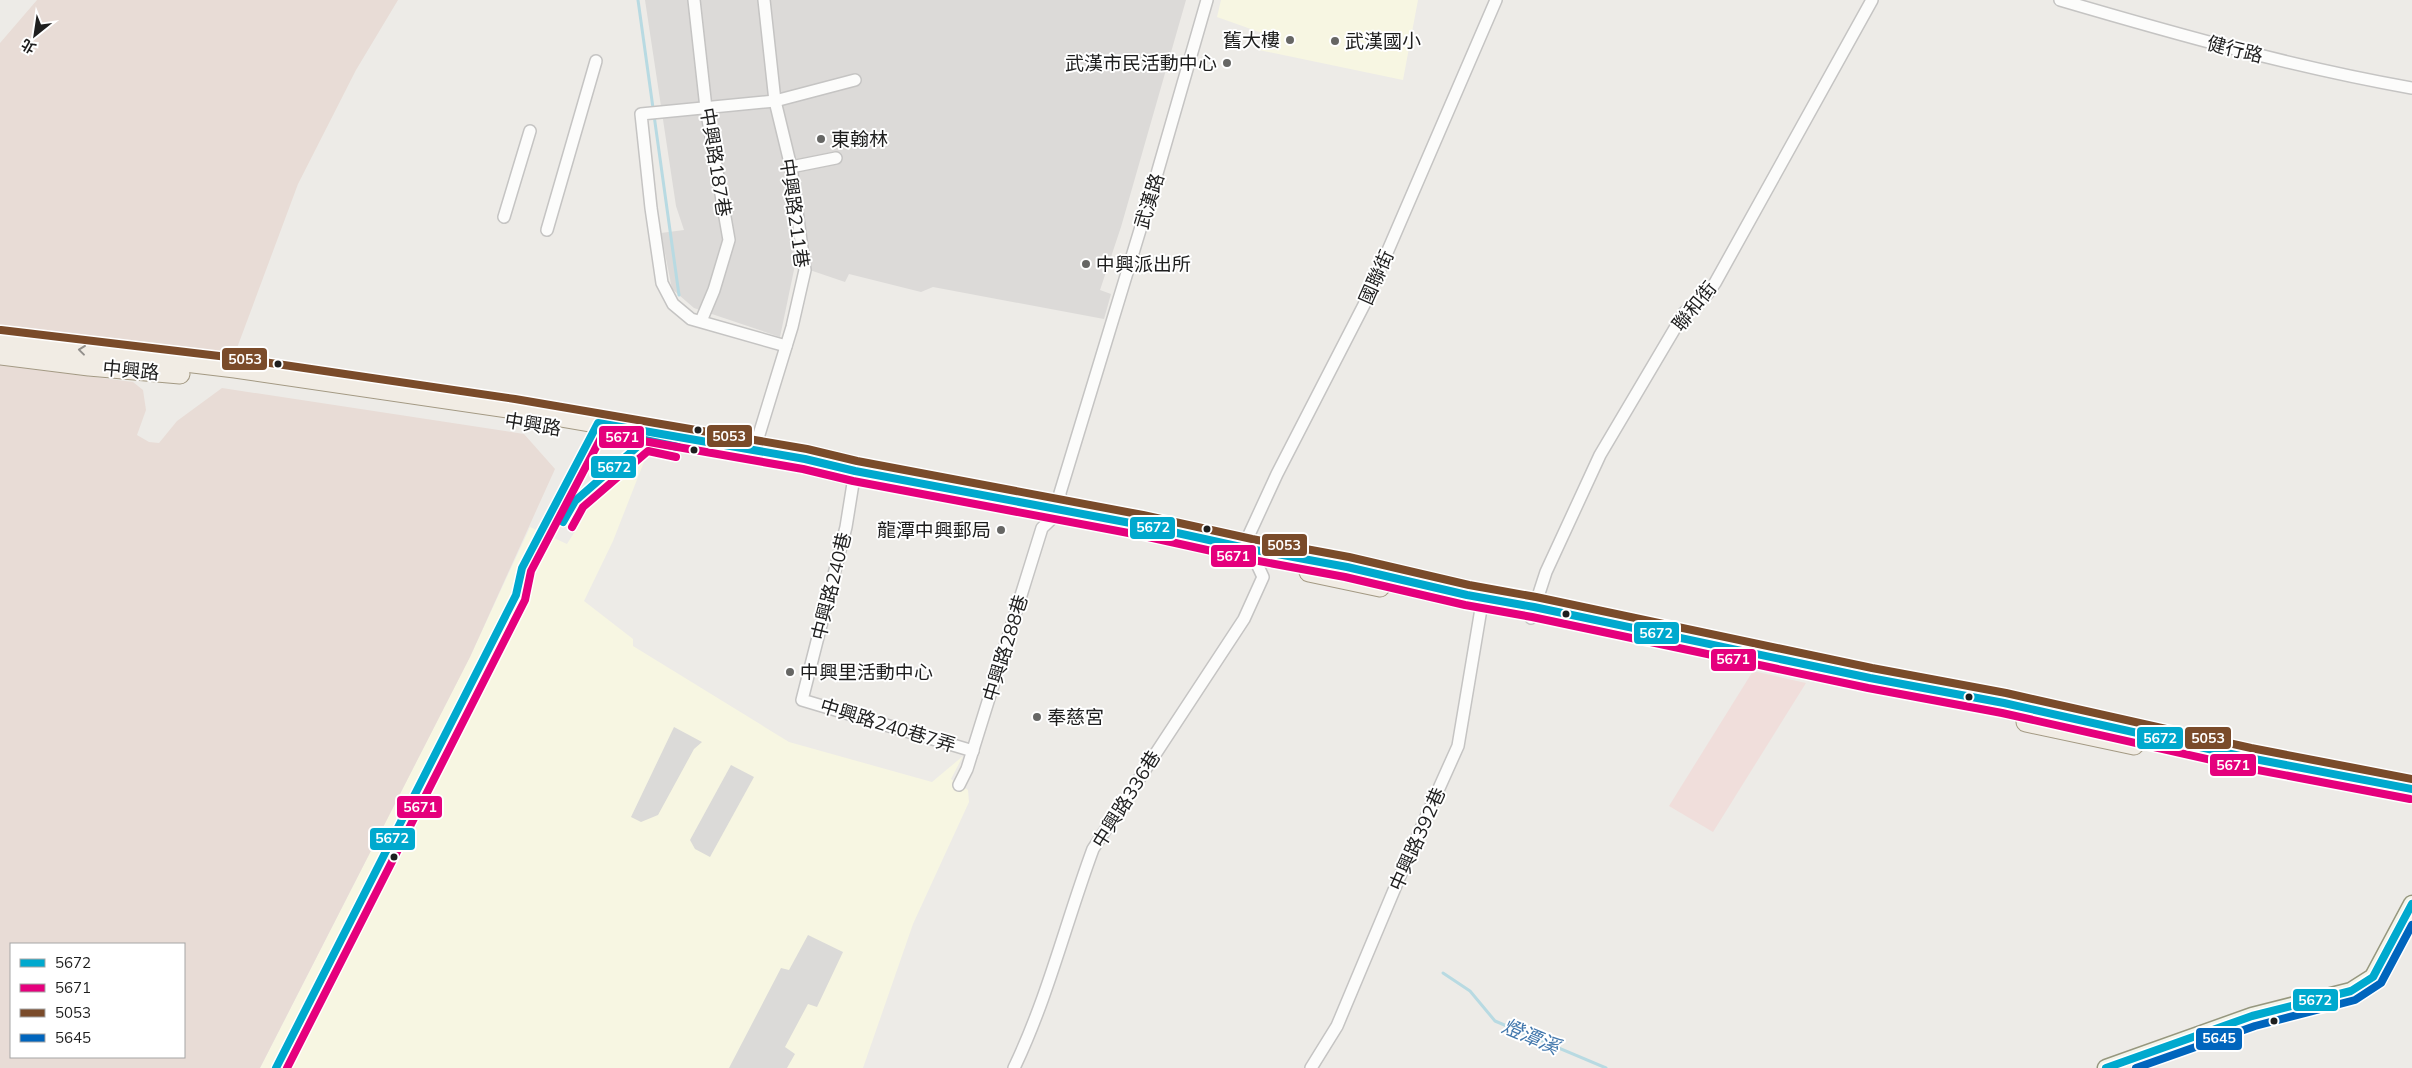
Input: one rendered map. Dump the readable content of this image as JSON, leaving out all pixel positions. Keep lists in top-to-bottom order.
{
  "streets": {
    "main road": ["中興路"],
    "street": [
      "健行路",
      "中興路187巷",
      "武漢路",
      "中興路211巷",
      "國聯街",
      "聯和街",
      "中興路240巷",
      "中興路288巷",
      "中興路240巷7弄",
      "中興路336巷",
      "中興路392巷"
    ]
  },
  "crossings": [
    ["武漢路", "中興路"],
    ["武漢路", "中興路288巷"],
    ["中興路211巷", "中興路"],
    ["國聯街", "中興路"],
    ["國聯街", "中興路336巷"],
    ["聯和街", "中興路"],
    ["中興路", "中興路240巷"],
    ["中興路", "中興路288巷"],
    ["中興路", "中興路336巷"],
    ["中興路", "中興路392巷"],
    ["中興路240巷", "中興路240巷7弄"],
    ["中興路288巷", "中興路240巷7弄"]
  ],
  "water": ["燈潭溪"],
  "places": [
    "舊大樓",
    "武漢國小",
    "武漢市民活動中心",
    "東翰林",
    "中興派出所",
    "龍潭中興郵局",
    "中興里活動中心",
    "奉慈宮"
  ],
  "lines": [
    "transit line 5053",
    "transit line 5672",
    "transit line 5671",
    "transit line 5645"
  ],
  "legend": [
    "5672",
    "5671",
    "5053",
    "5645"
  ],
  "north": "bottom left"
}
